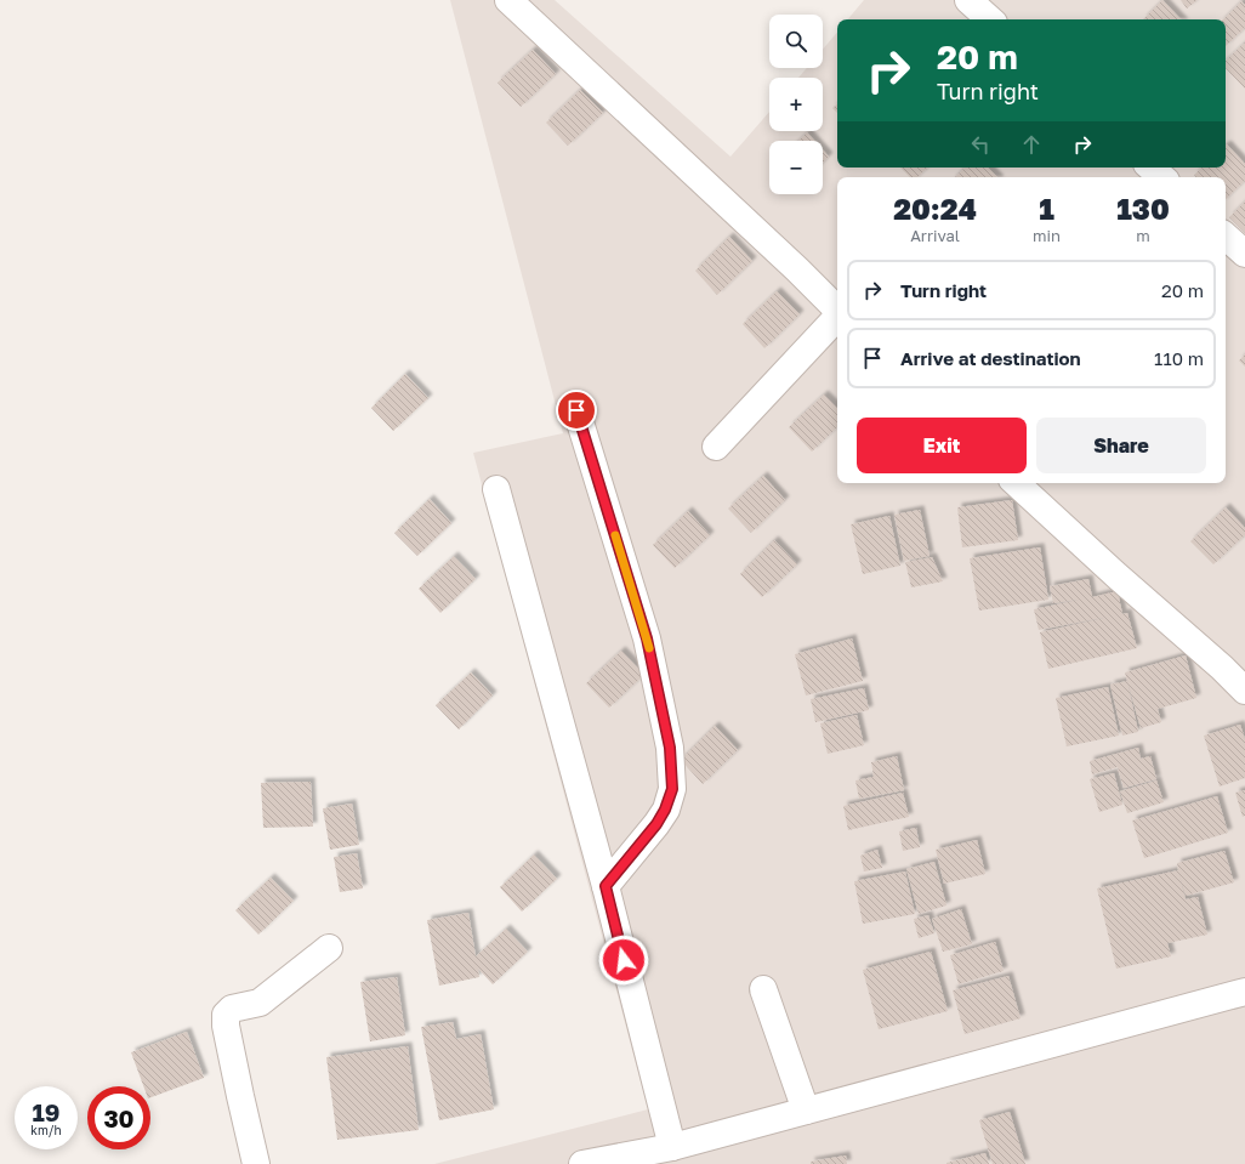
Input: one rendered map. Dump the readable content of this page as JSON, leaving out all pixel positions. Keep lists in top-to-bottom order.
{
  "page": {
    "map_buttons": ["+", "−"],
    "turn": ["20 m", "Turn right"],
    "eta": [
      "20:24",
      "Arrival",
      "1",
      "min",
      "130",
      "m"
    ],
    "list": [
      {
        "name": "Turn right",
        "value": "20 m"
      },
      {
        "name": "Arrive at destination",
        "value": "110 m"
      }
    ],
    "buttons": ["Exit", "Share"],
    "speed": "19 km/h",
    "limit": "30"
  }
}
